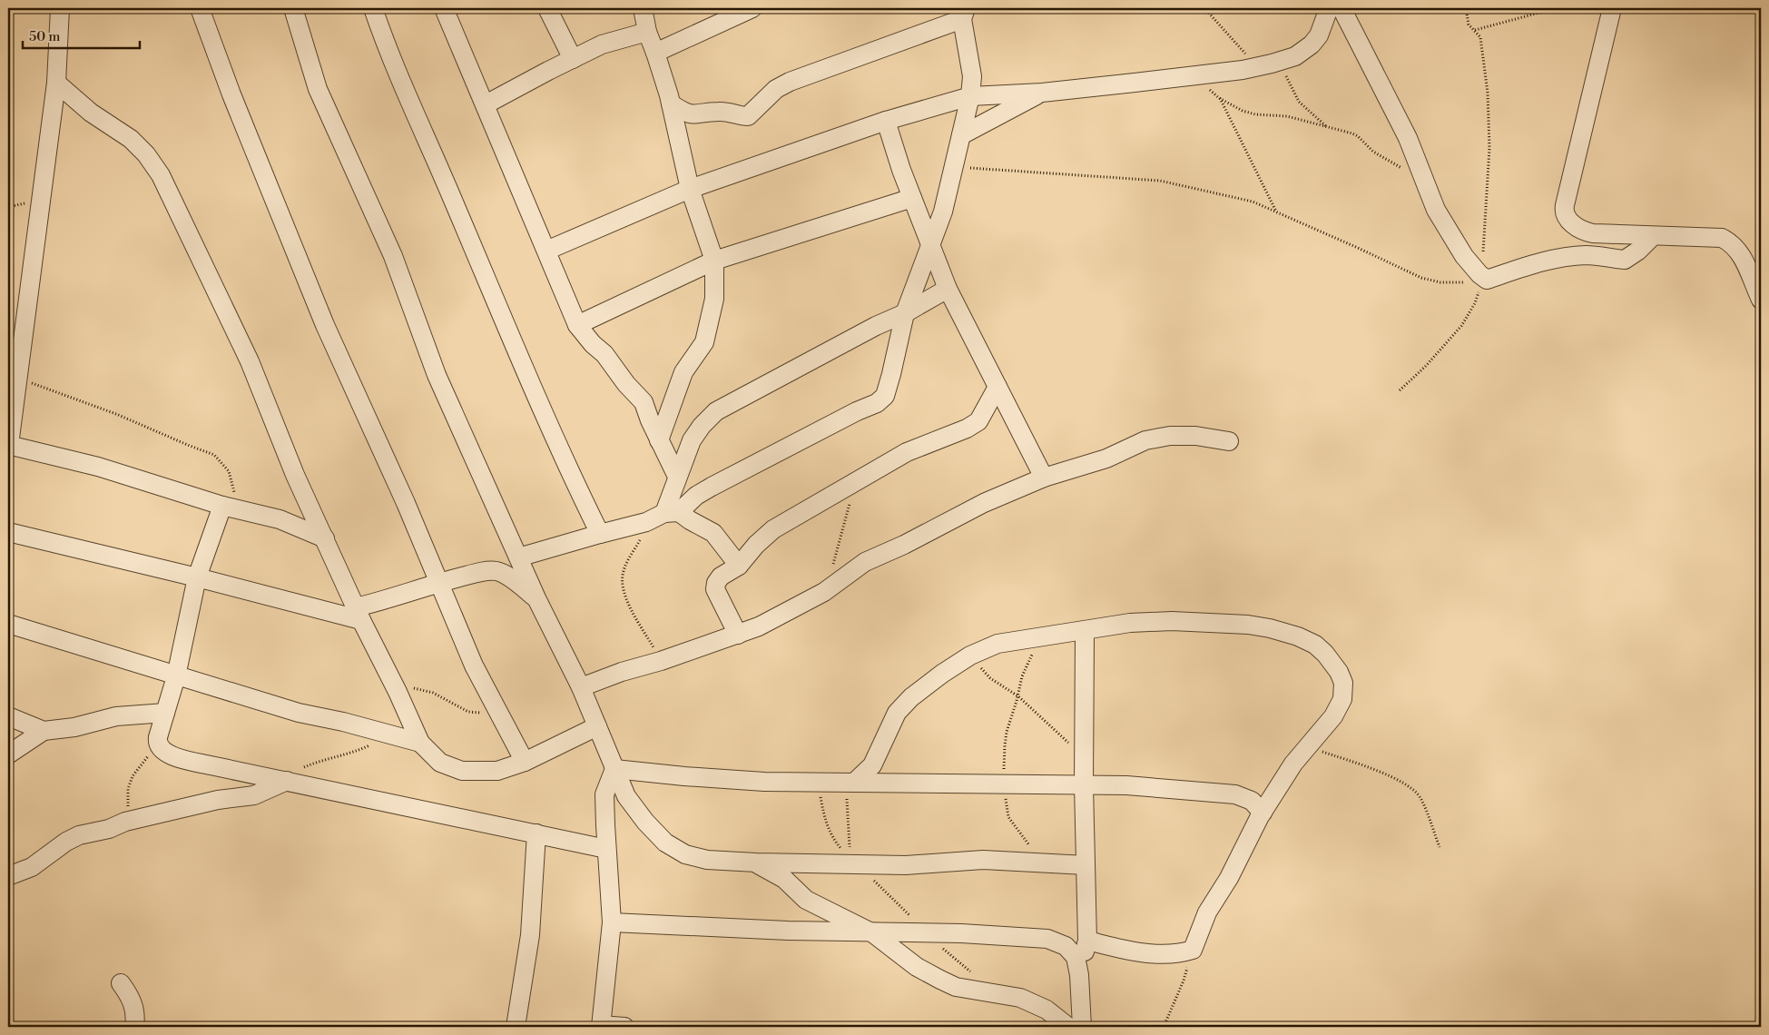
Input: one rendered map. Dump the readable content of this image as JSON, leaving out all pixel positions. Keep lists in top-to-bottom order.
{
  "scale_bar": "50 m"
}
